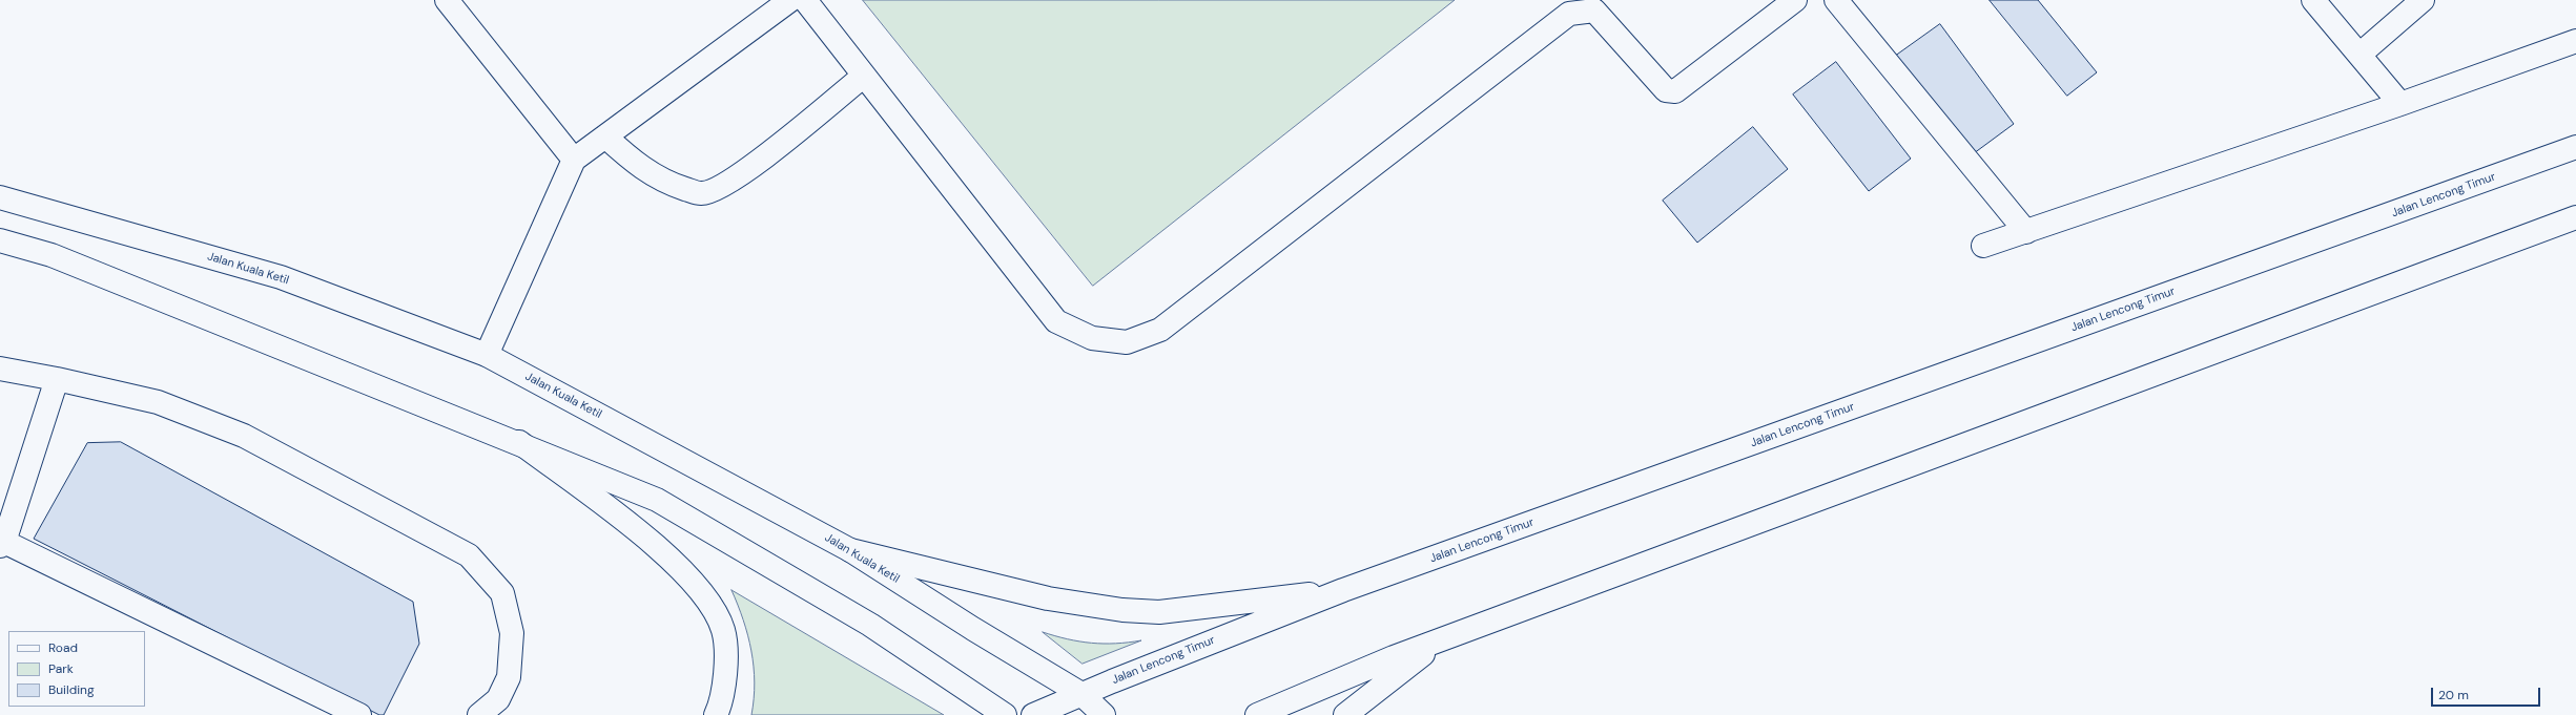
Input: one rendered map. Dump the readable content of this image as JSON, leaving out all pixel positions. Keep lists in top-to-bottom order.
{
  "streets": {
    "main road": ["Jalan Lencong Timur", "Jalan Kuala Ketil"]
  },
  "crossings": [
    ["Jalan Lencong Timur", "Jalan Kuala Ketil"]
  ],
  "legend": ["Road", "Park", "Building"],
  "scale_bar": "20 m"
}
